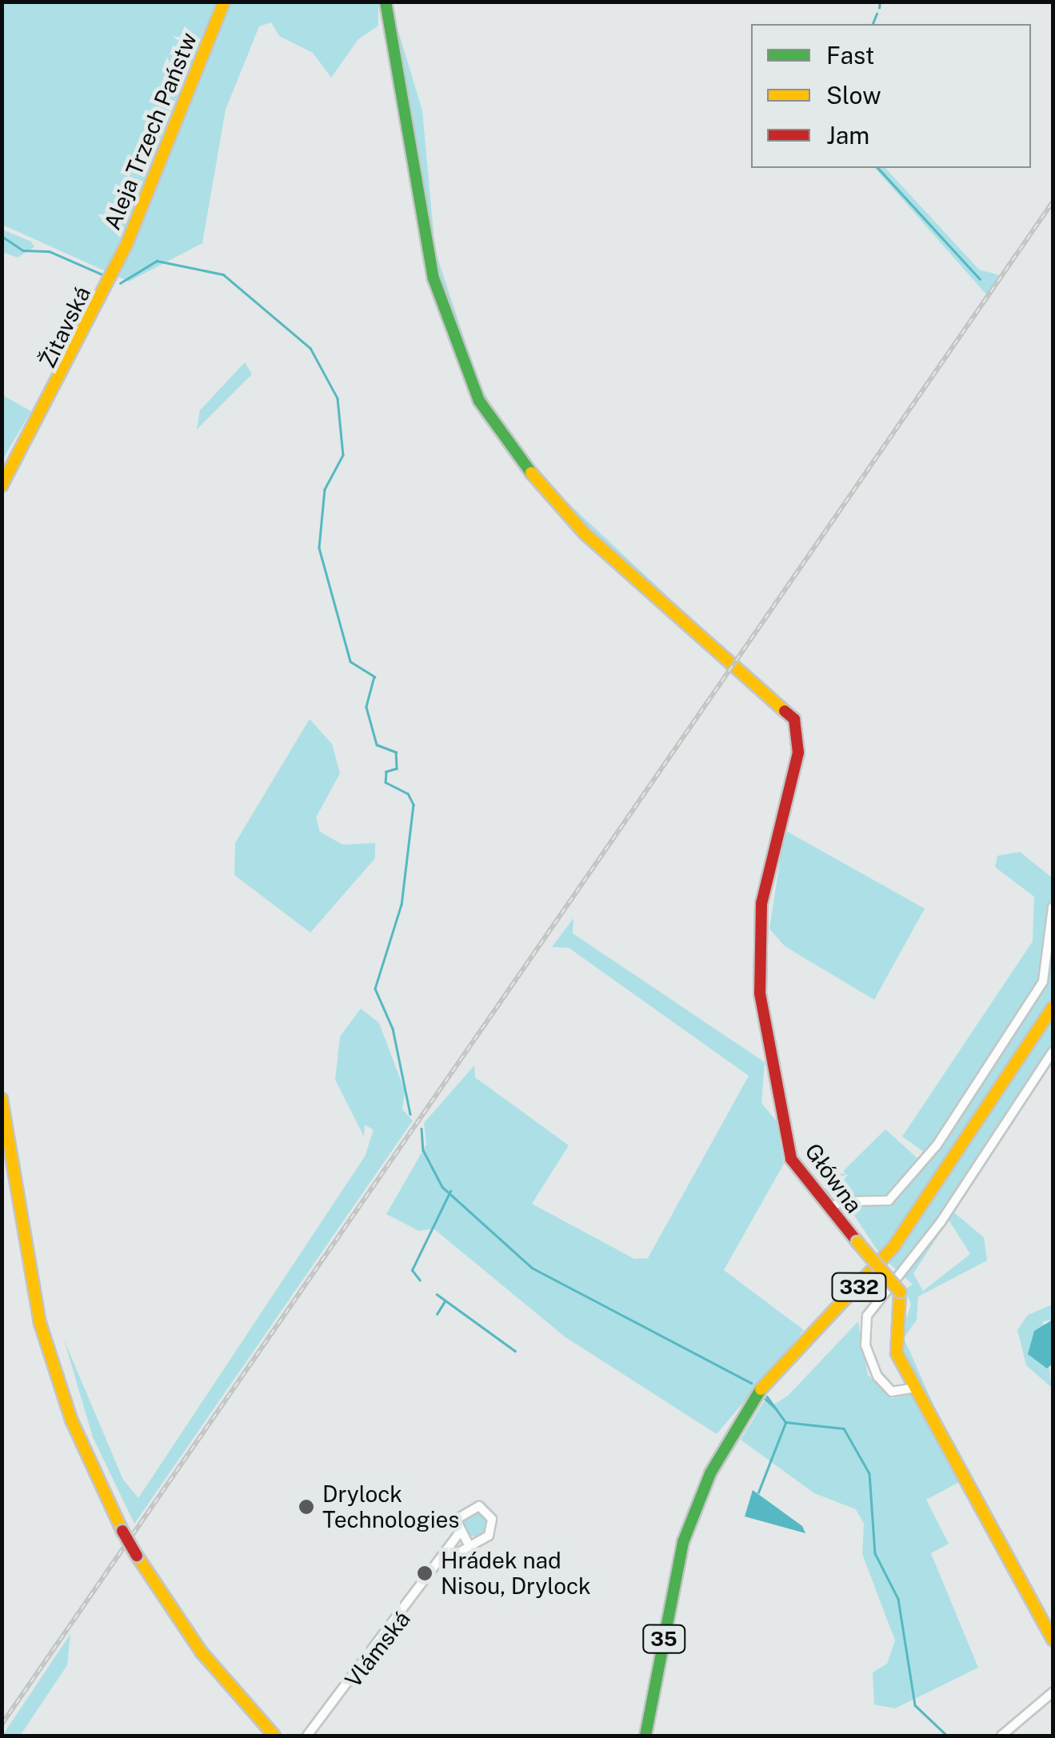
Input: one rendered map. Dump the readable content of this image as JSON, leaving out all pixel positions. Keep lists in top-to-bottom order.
{
  "streets": {
    "main road": [
      "Aleja Trzech Państw",
      "Žitavská",
      "Główna",
      "332",
      "35"
    ],
    "street": ["Vlámská"]
  },
  "crossings": [
    ["Aleja Trzech Państw", "Žitavská"],
    ["332", "35"]
  ],
  "places": ["Drylock Technologies", "Hrádek nad Nisou, Drylock"],
  "legend": ["Fast", "Slow", "Jam"]
}
